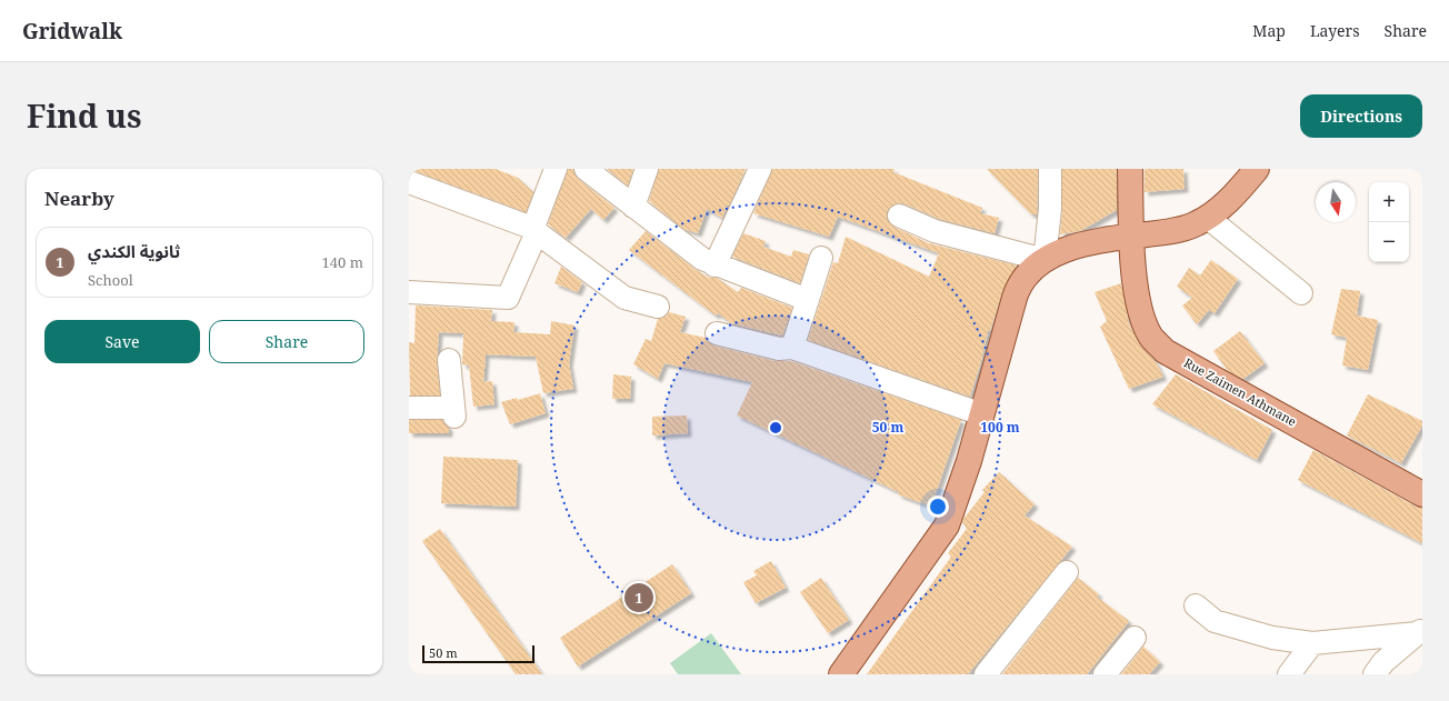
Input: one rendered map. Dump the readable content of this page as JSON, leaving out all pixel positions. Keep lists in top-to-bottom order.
{
  "streets": {
    "main road": ["Rue Zaimen Athmane"]
  },
  "scale_bar": "50 m",
  "north": "bottom",
  "page": {
    "header": "Gridwalk",
    "nav": ["Map", "Layers", "Share"],
    "title": "Find us",
    "buttons": [
      "Directions",
      ["Save", "Share"]
    ],
    "heading": "Nearby",
    "map_buttons": ["+", "−"],
    "list": [
      {
        "mark": "1",
        "name": "ثانوية الكندي",
        "note": "School",
        "value": "140 m"
      }
    ],
    "pins": "1",
    "scale": "50 m"
  },
  "rings": ["50 m", "100 m"]
}
